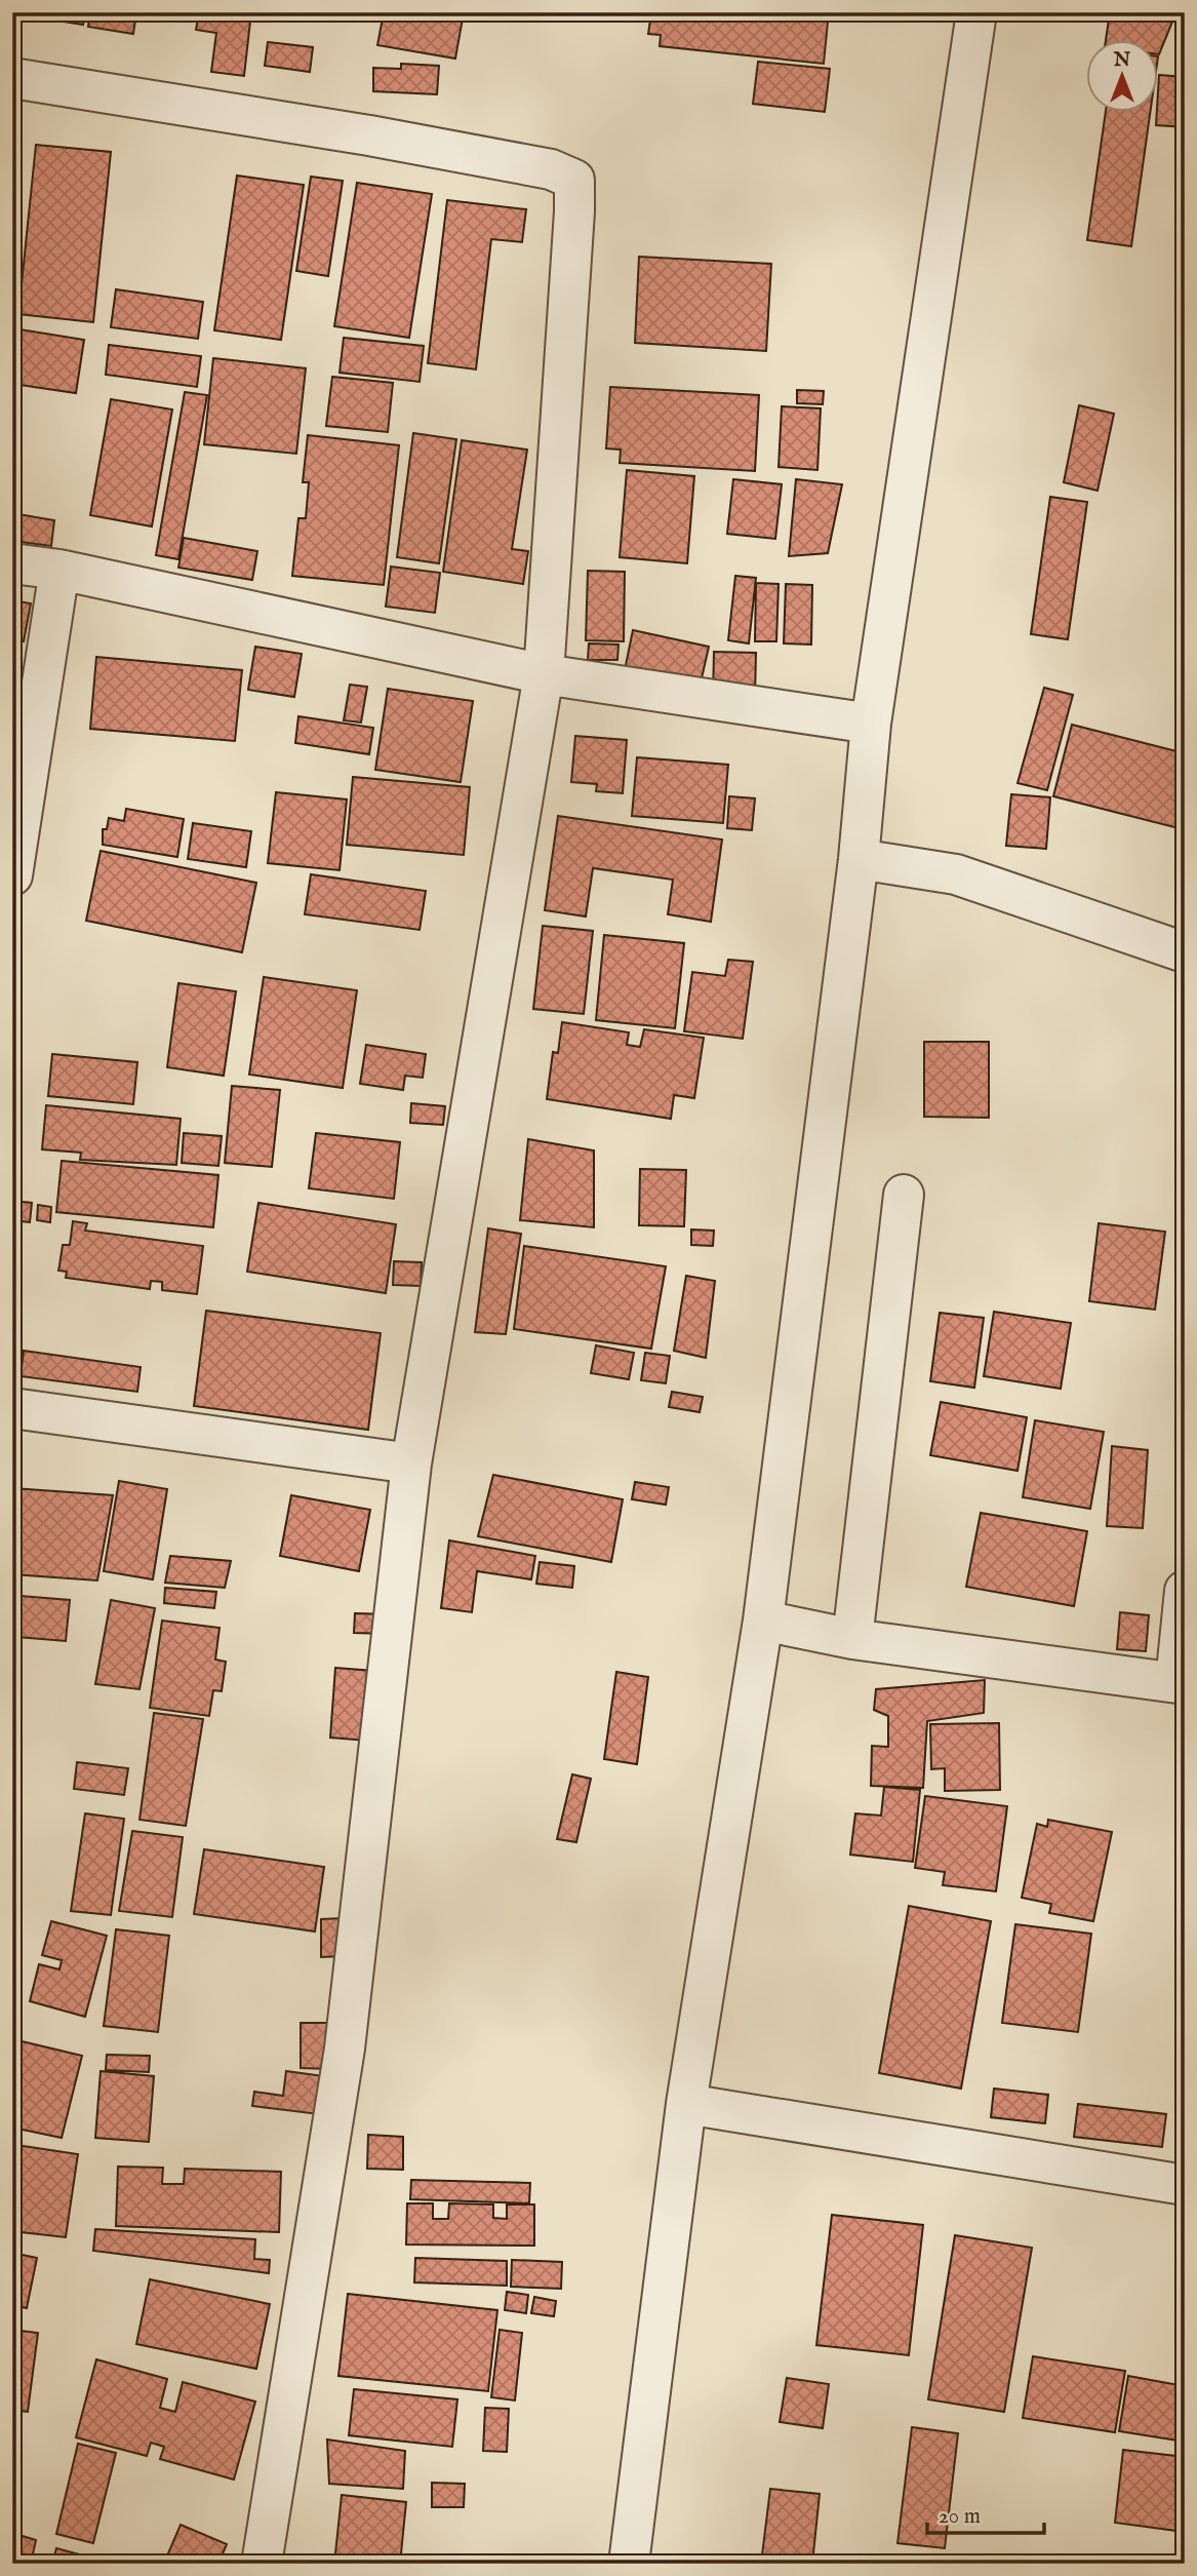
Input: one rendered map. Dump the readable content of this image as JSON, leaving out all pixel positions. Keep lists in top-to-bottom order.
{
  "scale_bar": "20 m",
  "north": "top"
}
